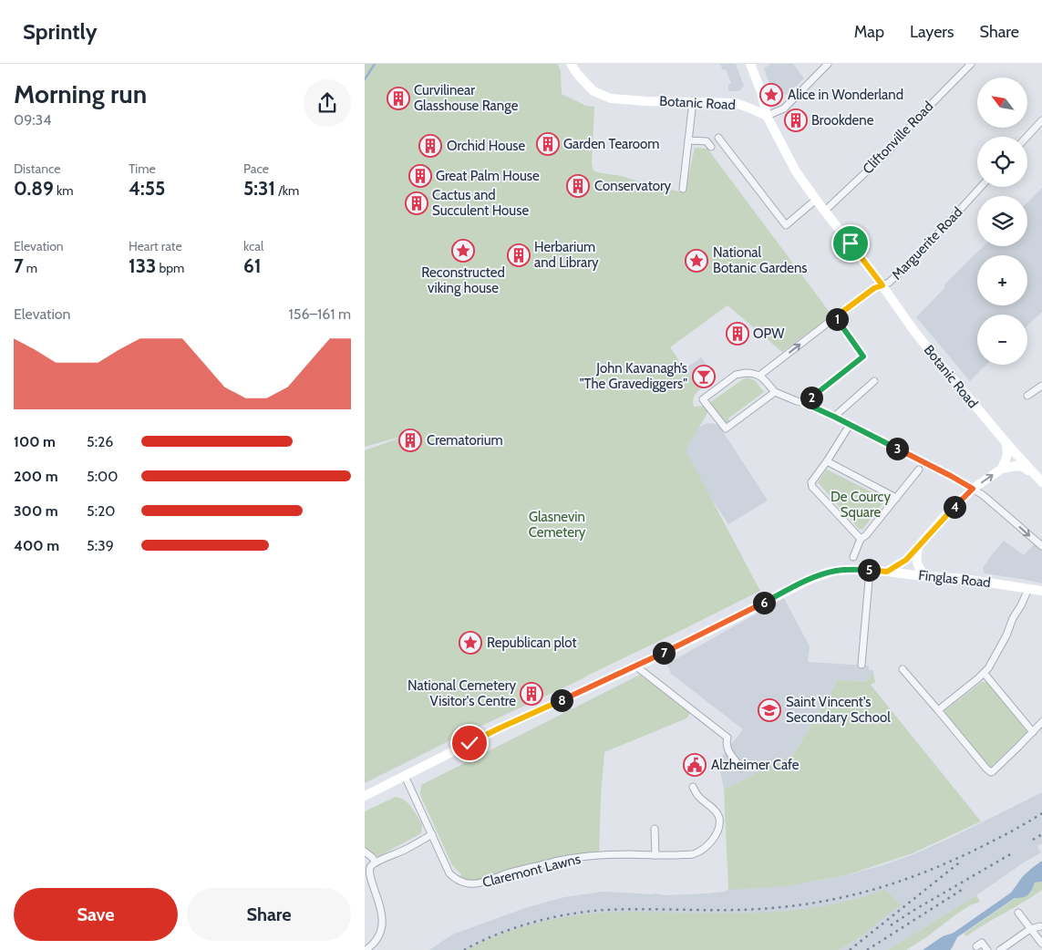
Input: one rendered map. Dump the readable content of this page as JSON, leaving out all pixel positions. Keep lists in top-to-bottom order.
{
  "streets": {
    "main road": ["Botanic Road", "Finglas Road"],
    "street": ["Cliftonville Road", "Marguerite Road", "Claremont Lawns"]
  },
  "crossings": [
    ["Botanic Road", "Cliftonville Road"],
    ["Botanic Road", "Marguerite Road"],
    ["Finglas Road", "Claremont Lawns"]
  ],
  "parks": ["De Courcy Square", "Glasnevin Cemetery"],
  "places": {
    "place": [
      "Alice in Wonderland",
      "Reconstructed viking house",
      "National Botanic Gardens",
      "Republican plot"
    ],
    "building": [
      "Curvilinear Glasshouse Range",
      "Brookdene",
      "Garden Tearoom",
      "Orchid House",
      "Great Palm House",
      "Conservatory",
      "Cactus and Succulent House",
      "Herbarium and Library",
      "OPW",
      "Crematorium",
      "National Cemetery Visitor's Centre"
    ],
    "bar": ["John Kavanagh’s \"The Gravediggers\""],
    "school or university": ["Saint Vincent's Secondary School"],
    "public building": ["Alzheimer Cafe"]
  },
  "north": "top left",
  "page": {
    "header": "Sprintly",
    "nav": ["Map", "Layers", "Share"],
    "heading": ["Morning run", "09:34"],
    "map_buttons": ["+", "−"],
    "stats": [
      ["Distance", "0.89 km"],
      ["Time", "4:55"],
      ["Pace", "5:31 /km"],
      ["Elevation", "7 m"],
      ["Heart rate", "133 bpm"],
      ["kcal", "61"]
    ],
    "chart": ["Elevation", "156–161 m"],
    "pins": [
      "1",
      "2",
      "3",
      "4",
      "5",
      "6",
      "7",
      "8"
    ],
    "list": [
      {
        "name": "100 m",
        "note": "5:26"
      },
      {
        "name": "200 m",
        "note": "5:00"
      },
      {
        "name": "300 m",
        "note": "5:20"
      },
      {
        "name": "400 m",
        "note": "5:39"
      }
    ],
    "buttons": ["Save", "Share"]
  }
}
